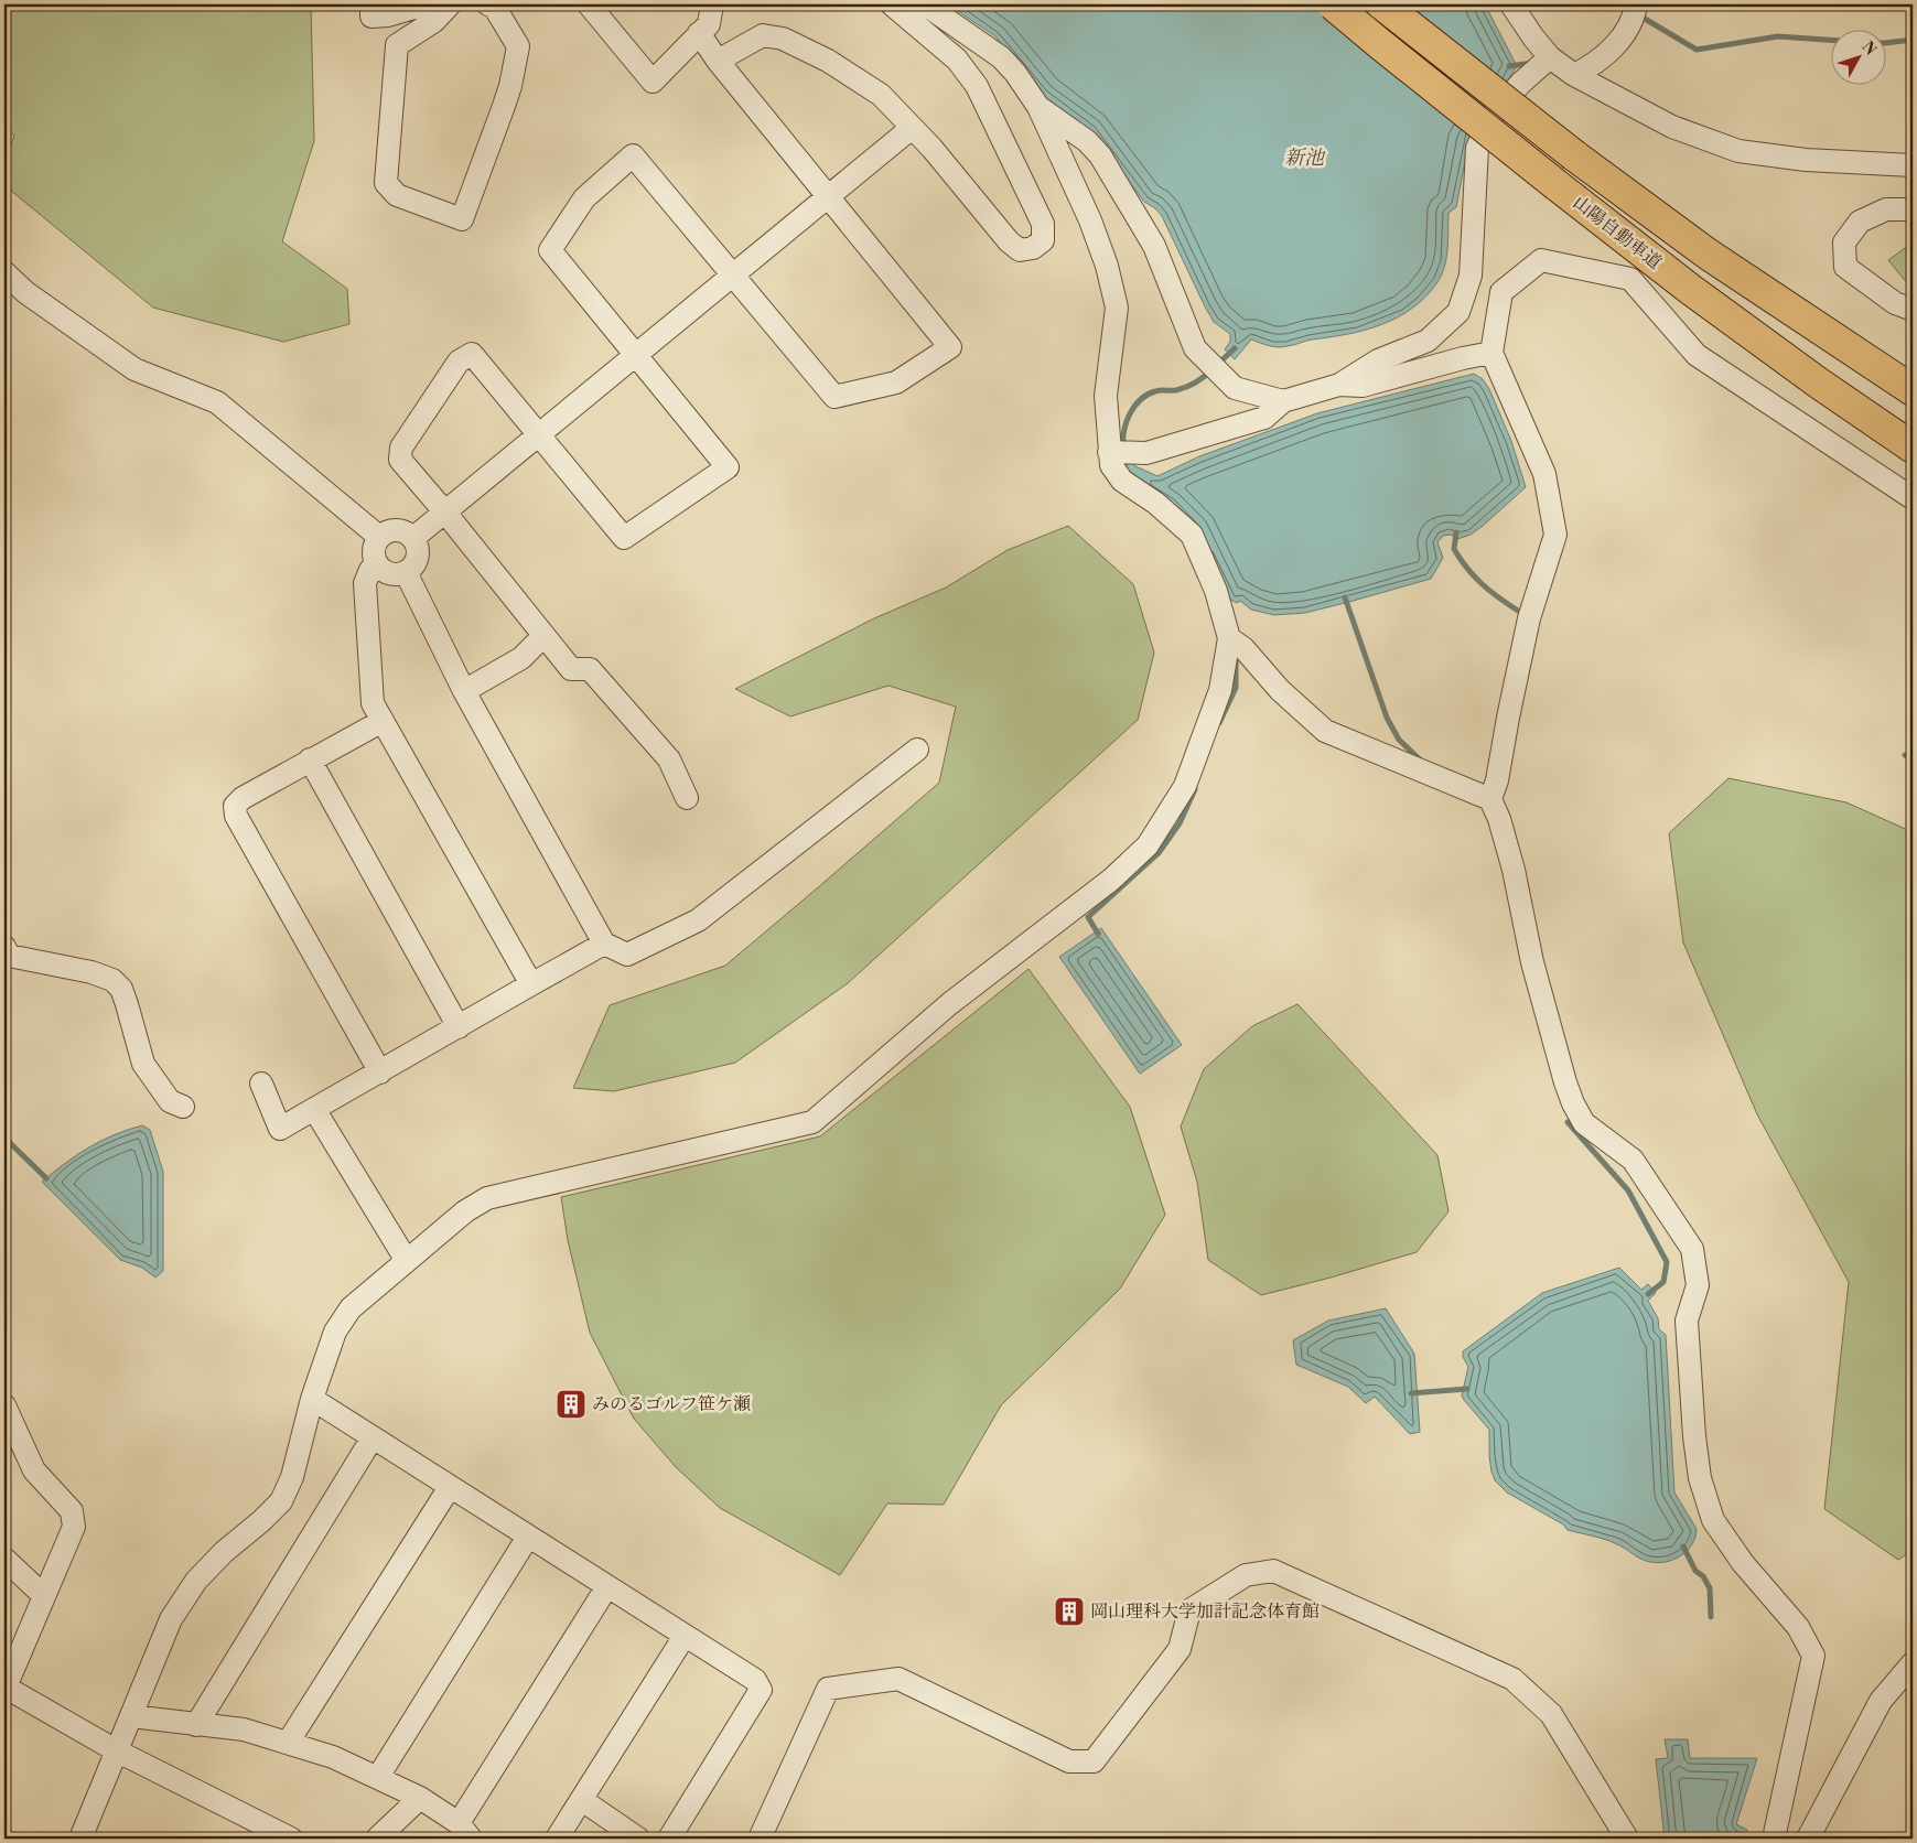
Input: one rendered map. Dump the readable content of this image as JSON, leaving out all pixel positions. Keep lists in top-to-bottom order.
{
  "streets": {
    "highway": ["山陽自動車道"]
  },
  "water": ["新池"],
  "places": {
    "building": ["みのるゴルフ笹ケ瀬", "岡山理科大学加計記念体育館"]
  },
  "north": "top right"
}
